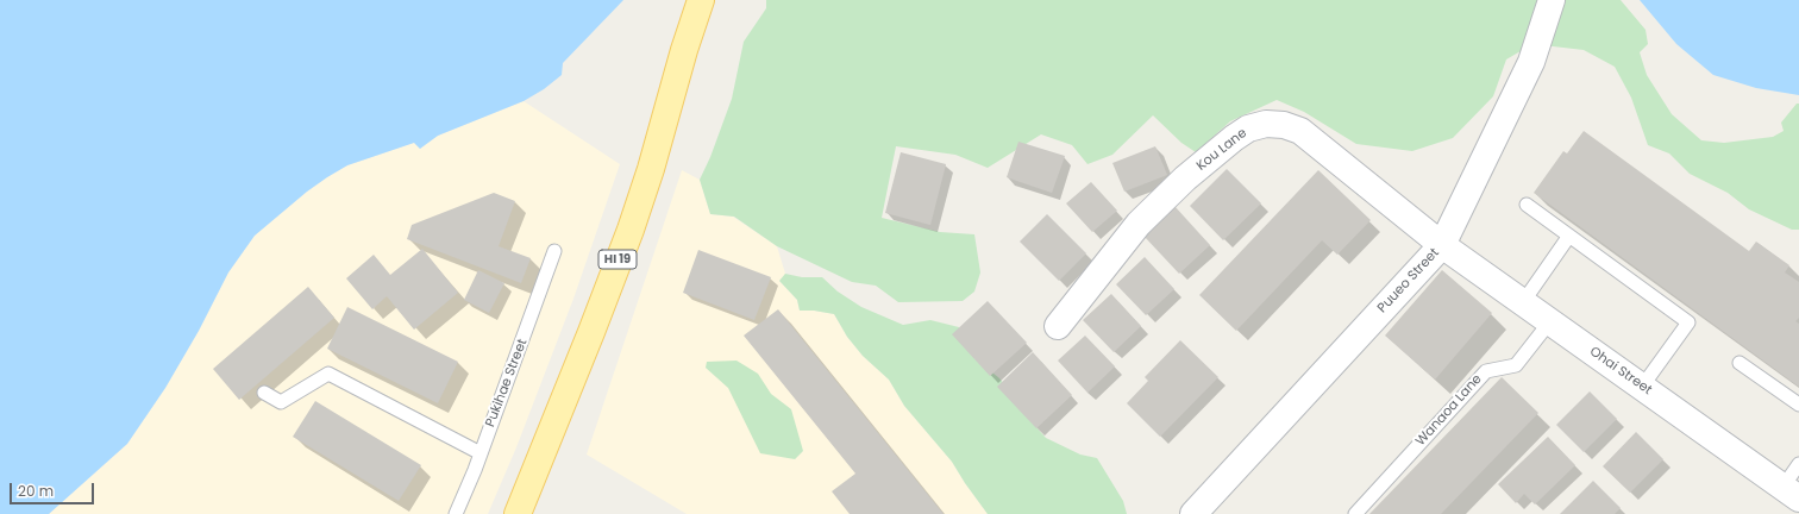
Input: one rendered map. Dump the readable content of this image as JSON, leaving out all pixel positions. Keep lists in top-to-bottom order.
{
  "streets": {
    "main road": ["HI 19"],
    "street": ["Kou Lane", "Puueo Street", "Ohai Street"],
    "lane": ["Pukihae Street", "Wanaoa Lane"]
  },
  "crossings": [
    ["Kou Lane", "Puueo Street"],
    ["Kou Lane", "Ohai Street"],
    ["Puueo Street", "Ohai Street"],
    ["Ohai Street", "Wanaoa Lane"]
  ],
  "scale_bar": "20 m"
}
